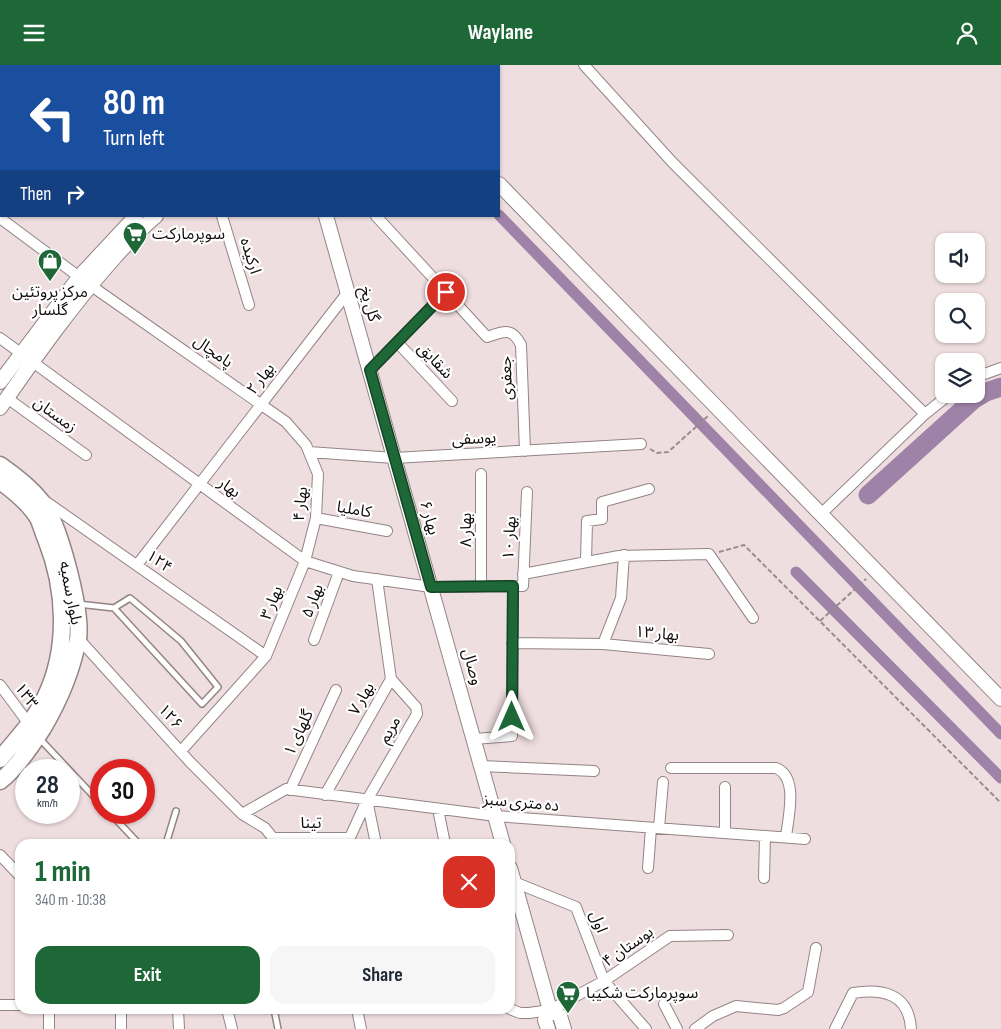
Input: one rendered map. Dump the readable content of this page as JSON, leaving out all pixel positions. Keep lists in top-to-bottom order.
{
  "streets": {
    "main road": [
      "گل یخ",
      "بهار ۶",
      "بلوار سمیه",
      "وصال"
    ],
    "street": [
      "ارکیده",
      "پامچال",
      "شقایق",
      "جعفری",
      "بهار ۲",
      "زمستان",
      "یوسفی",
      "بهار",
      "بهار ۴",
      "کاملیا",
      "بهار ۸",
      "بهار ۱۰",
      "۱۲۴",
      "بهار ۵",
      "بهار ۳",
      "بهار ۱۳",
      "۱۳۳",
      "بهار ۷",
      "۱۲۶",
      "مریم",
      "گلهای ۱",
      "ده متری سبز",
      "اول",
      "بوستان ۴"
    ]
  },
  "crossings": [
    ["گل یخ", "بهار ۲"],
    ["گل یخ", "یوسفی"],
    ["گل یخ", "بهار ۶"],
    ["پامچال", "بهار ۲"],
    ["پامچال", "یوسفی"],
    ["پامچال", "بهار ۴"],
    ["جعفری", "یوسفی"],
    ["بهار ۲", "بهار"],
    ["بهار ۲", "۱۲۴"],
    ["یوسفی", "بهار ۴"],
    ["یوسفی", "بهار ۶"],
    ["بهار", "بهار ۴"],
    ["بهار", "بهار ۶"],
    ["بهار", "بهار ۸"],
    ["بهار", "بهار ۱۰"],
    ["بهار", "بهار ۵"],
    ["بهار", "بهار ۳"],
    ["بهار", "وصال"],
    ["بهار", "بهار ۷"],
    ["بهار ۴", "کاملیا"],
    ["بهار ۴", "بهار ۳"],
    ["بهار ۶", "وصال"],
    ["بهار ۱۰", "بهار ۱۳"],
    ["بهار ۱۰", "وصال"],
    ["۱۲۴", "بلوار سمیه"],
    ["۱۲۴", "بهار ۳"],
    ["بلوار سمیه", "۱۳۳"],
    ["بلوار سمیه", "۱۲۶"],
    ["بهار ۳", "۱۲۶"],
    ["وصال", "ده متری سبز"],
    ["بهار ۷", "مریم"],
    ["بهار ۷", "ده متری سبز"],
    ["مریم", "ده متری سبز"],
    ["گلهای ۱", "ده متری سبز"],
    ["اول", "بوستان ۴"]
  ],
  "places": {
    "supermarket": ["سوپرمارکت", "سوپرمارکت شکیبا"],
    "shop": ["مرکز پروتئین گلسار"]
  },
  "page": {
    "header": "Waylane",
    "turn": ["80 m", "Turn left"],
    "then": "Then",
    "speed": "28 km/h",
    "limit": "30",
    "heading": ["1 min", "340 m · 10:38"],
    "buttons": ["Exit", "Share"]
  }
}
